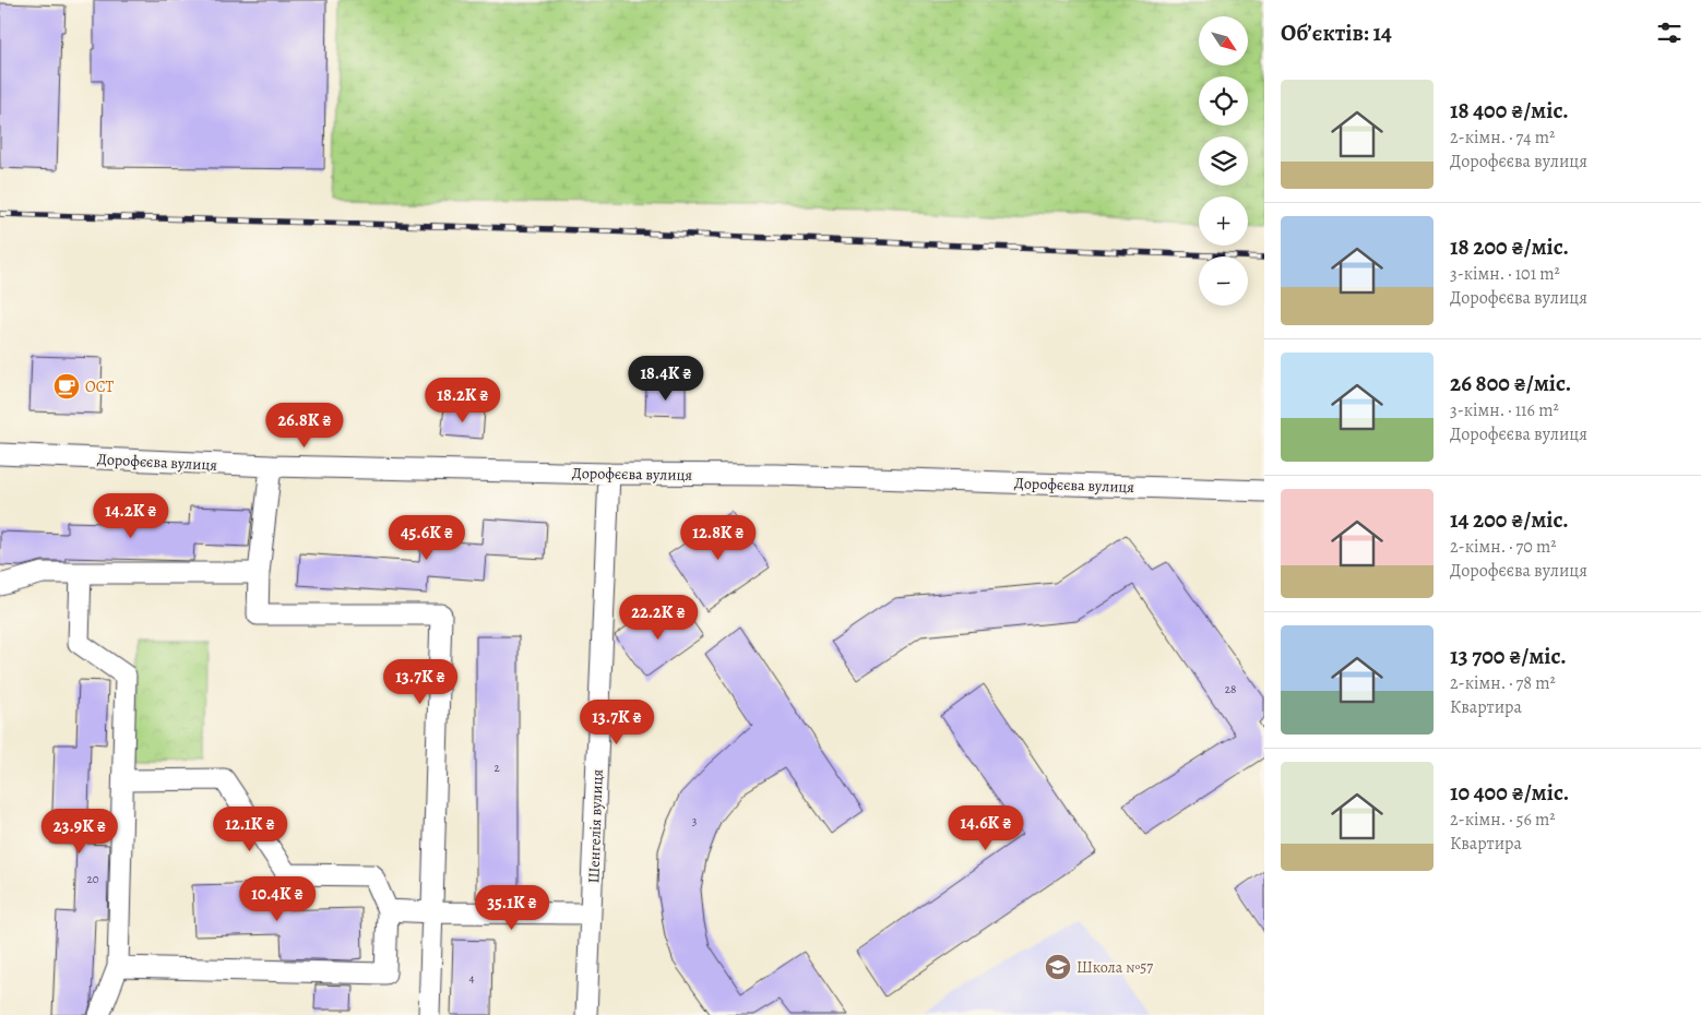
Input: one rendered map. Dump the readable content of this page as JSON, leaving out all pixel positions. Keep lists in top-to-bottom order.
{
  "streets": {
    "street": ["Дорофєєва вулиця", "Шенгелія вулиця"]
  },
  "crossings": [
    ["Дорофєєва вулиця", "Шенгелія вулиця"]
  ],
  "places": {
    "cafe": ["ОСТ"],
    "school or university": ["Школа №57"]
  },
  "house_numbers": [
    "28",
    "2",
    "3",
    "20",
    "4"
  ],
  "north": "bottom right",
  "page": {
    "heading": "Об’єктів: 14",
    "map_buttons": ["+", "−"],
    "list": [
      {
        "name": "18 400 ₴/міс.",
        "note": "2-кімн. · 74 m² · Дорофєєва вулиця"
      },
      {
        "name": "18 200 ₴/міс.",
        "note": "3-кімн. · 101 m² · Дорофєєва вулиця"
      },
      {
        "name": "26 800 ₴/міс.",
        "note": "3-кімн. · 116 m² · Дорофєєва вулиця"
      },
      {
        "name": "14 200 ₴/міс.",
        "note": "2-кімн. · 70 m² · Дорофєєва вулиця"
      },
      {
        "name": "13 700 ₴/міс.",
        "note": "2-кімн. · 78 m² · Квартира"
      },
      {
        "name": "10 400 ₴/міс.",
        "note": "2-кімн. · 56 m² · Квартира"
      }
    ],
    "price": [
      "18.4K ₴",
      "18.2K ₴",
      "26.8K ₴",
      "14.2K ₴",
      "45.6K ₴",
      "12.8K ₴",
      "22.2K ₴",
      "13.7K ₴",
      "13.7K ₴",
      "14.6K ₴",
      "12.1K ₴",
      "23.9K ₴",
      "10.4K ₴",
      "35.1K ₴"
    ]
  }
}
